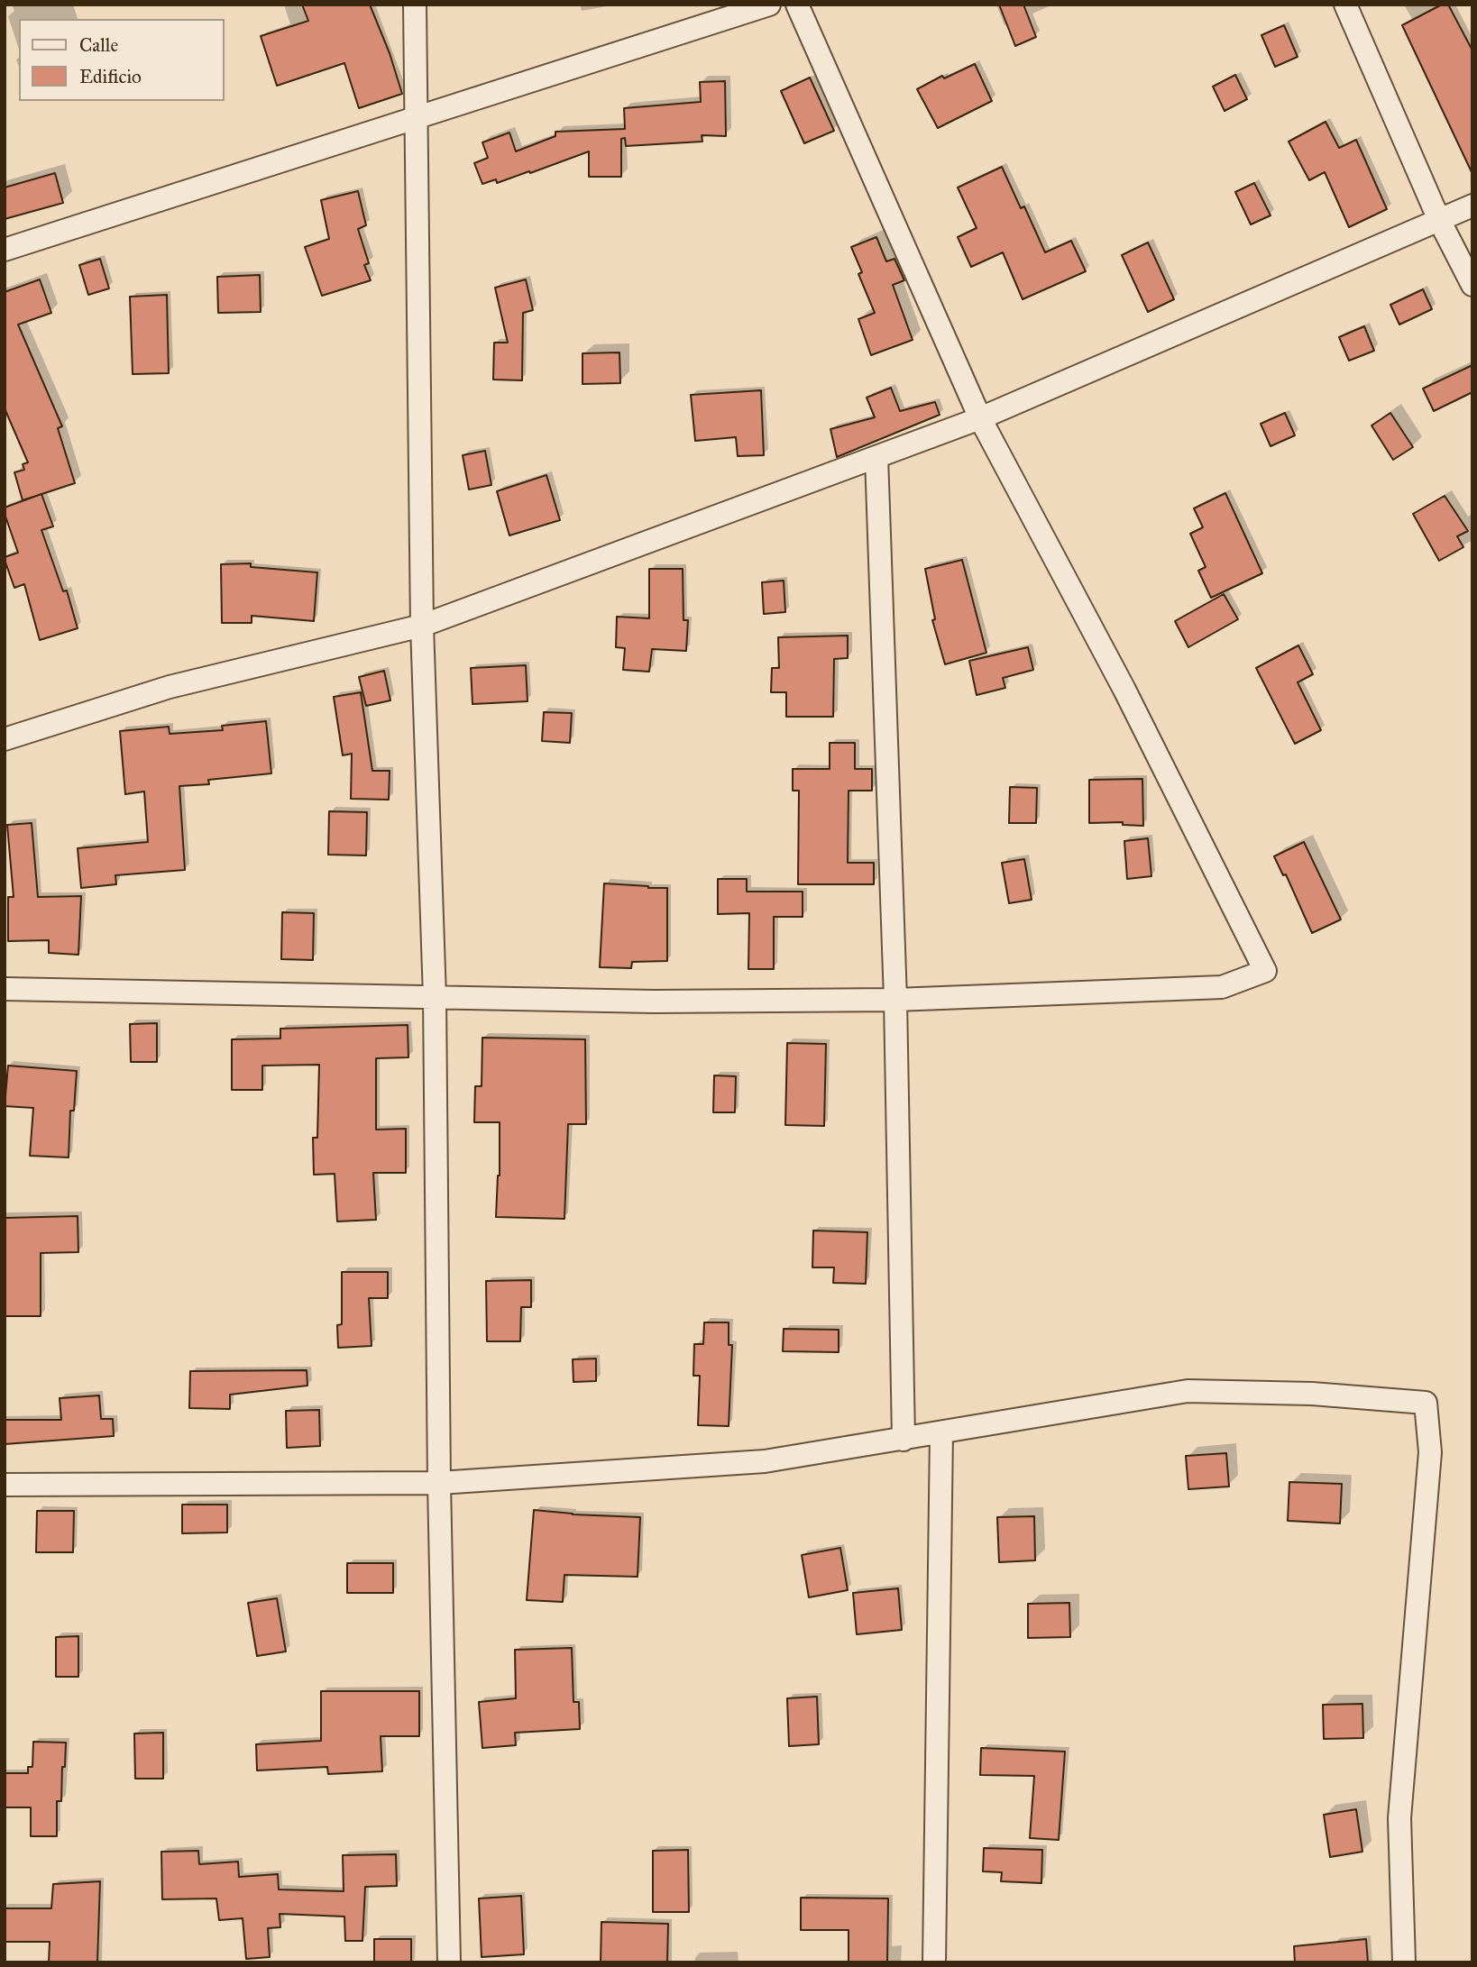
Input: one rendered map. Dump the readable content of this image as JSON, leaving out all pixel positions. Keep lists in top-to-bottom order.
{
  "legend": ["Calle", "Edificio"]
}
